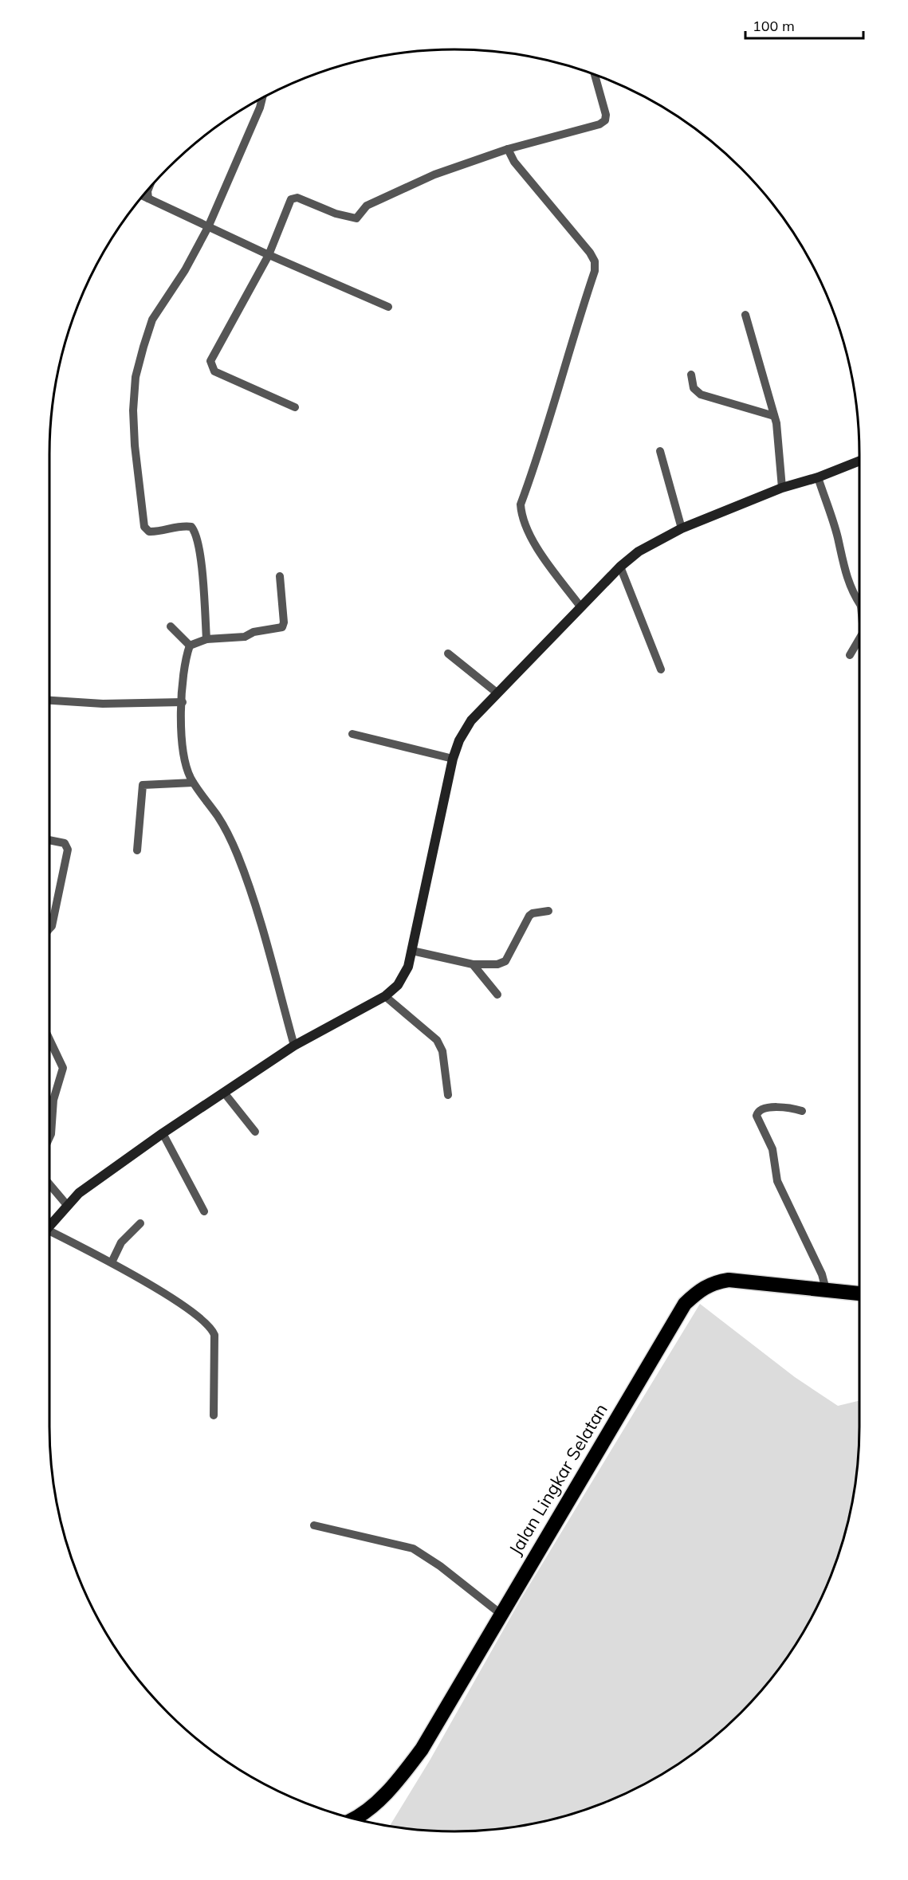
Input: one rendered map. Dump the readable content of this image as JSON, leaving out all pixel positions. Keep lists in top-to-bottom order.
{
  "streets": {
    "highway": ["Jalan Lingkar Selatan"]
  },
  "scale_bar": "100 m"
}
